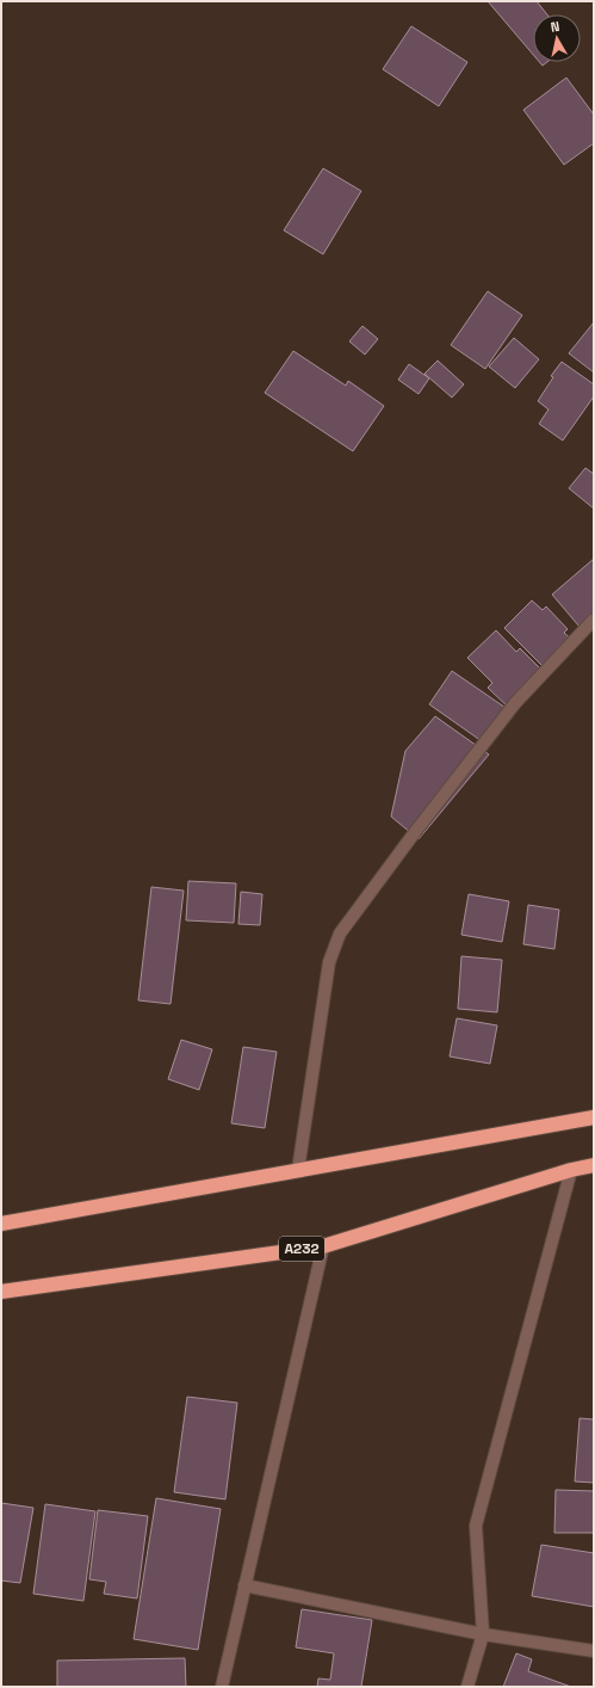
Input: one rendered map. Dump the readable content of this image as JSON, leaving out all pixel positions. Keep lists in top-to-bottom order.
{
  "streets": {
    "highway": ["A232"]
  },
  "north": "top"
}
